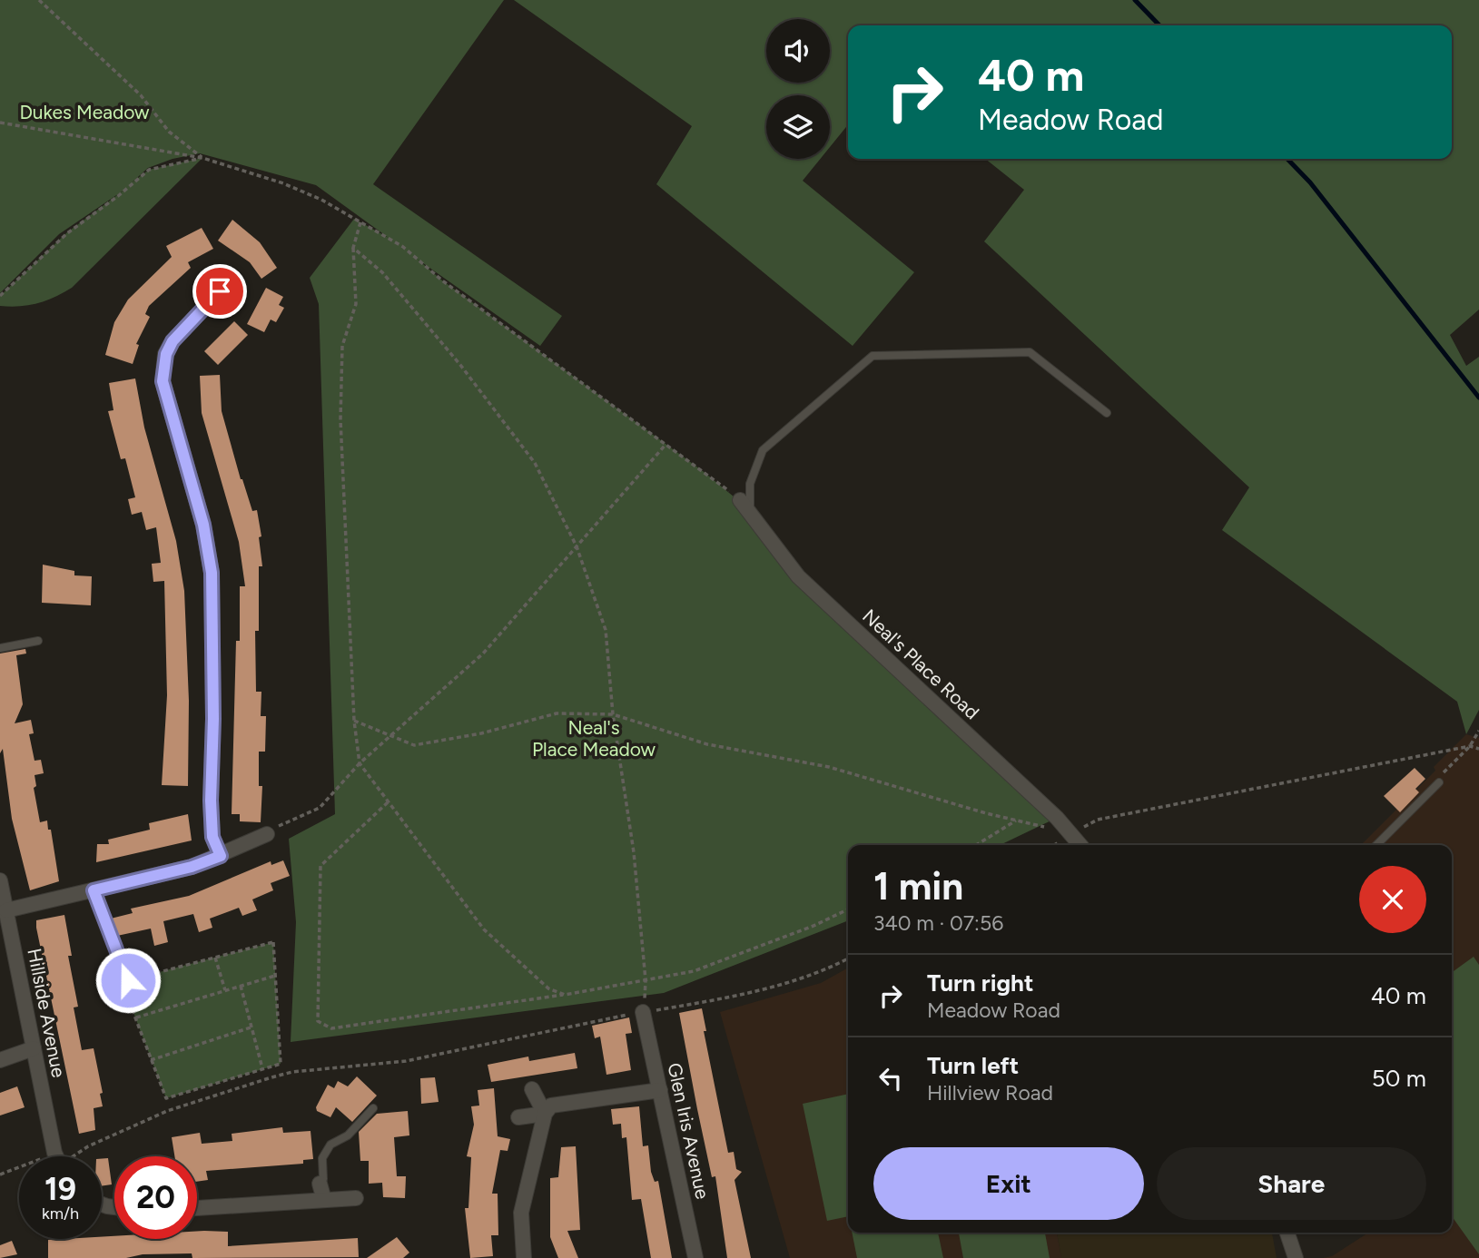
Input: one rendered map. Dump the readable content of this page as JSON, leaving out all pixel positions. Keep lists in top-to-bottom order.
{
  "streets": {
    "street": ["Neal's Place Road", "Hillside Avenue", "Glen Iris Avenue"]
  },
  "parks": ["Dukes Meadow", "Neal's Place Meadow"],
  "page": {
    "turn": ["40 m", "Meadow Road"],
    "heading": ["1 min", "340 m · 07:56"],
    "list": [
      {
        "name": "Turn right",
        "note": "Meadow Road",
        "value": "40 m"
      },
      {
        "name": "Turn left",
        "note": "Hillview Road",
        "value": "50 m"
      }
    ],
    "buttons": ["Exit", "Share"],
    "speed": "19 km/h",
    "limit": "20"
  }
}
